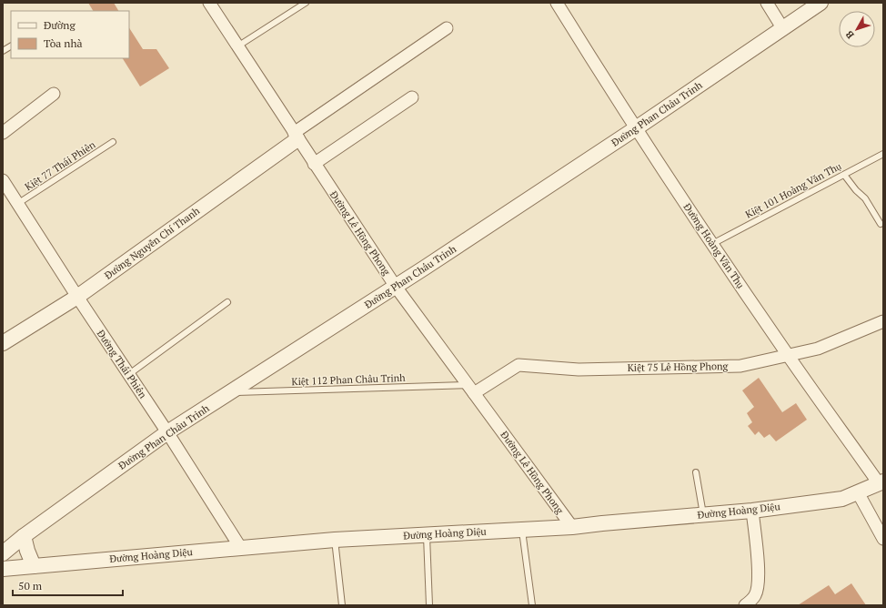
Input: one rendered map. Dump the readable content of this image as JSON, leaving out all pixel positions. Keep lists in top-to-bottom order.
{
  "streets": {
    "street": [
      "Đường Phan Châu Trinh",
      "Đường Lê Hồng Phong",
      "Đường Nguyễn Chí Thanh",
      "Đường Hoàng Văn Thụ",
      "Đường Thái Phiên",
      "Kiệt 75 Lê Hồng Phong",
      "Đường Hoàng Diệu"
    ],
    "lane": ["Kiệt 77 Thái Phiên", "Kiệt 101 Hoàng Văn Thụ", "Kiệt 112 Phan Châu Trinh"]
  },
  "crossings": [
    ["Đường Phan Châu Trinh", "Đường Lê Hồng Phong"],
    ["Đường Phan Châu Trinh", "Đường Hoàng Văn Thụ"],
    ["Đường Phan Châu Trinh", "Đường Thái Phiên"],
    ["Đường Phan Châu Trinh", "Kiệt 112 Phan Châu Trinh"],
    ["Kiệt 77 Thái Phiên", "Đường Thái Phiên"],
    ["Kiệt 101 Hoàng Văn Thụ", "Đường Hoàng Văn Thụ"],
    ["Đường Lê Hồng Phong", "Đường Nguyễn Chí Thanh"],
    ["Đường Lê Hồng Phong", "Kiệt 75 Lê Hồng Phong"],
    ["Đường Lê Hồng Phong", "Kiệt 112 Phan Châu Trinh"],
    ["Đường Lê Hồng Phong", "Đường Hoàng Diệu"],
    ["Đường Nguyễn Chí Thanh", "Đường Thái Phiên"],
    ["Đường Hoàng Văn Thụ", "Kiệt 75 Lê Hồng Phong"],
    ["Đường Hoàng Văn Thụ", "Đường Hoàng Diệu"],
    ["Đường Thái Phiên", "Đường Hoàng Diệu"],
    ["Kiệt 75 Lê Hồng Phong", "Kiệt 112 Phan Châu Trinh"]
  ],
  "legend": ["Đường", "Tòa nhà"],
  "scale_bar": "50 m",
  "north": "bottom left"
}
